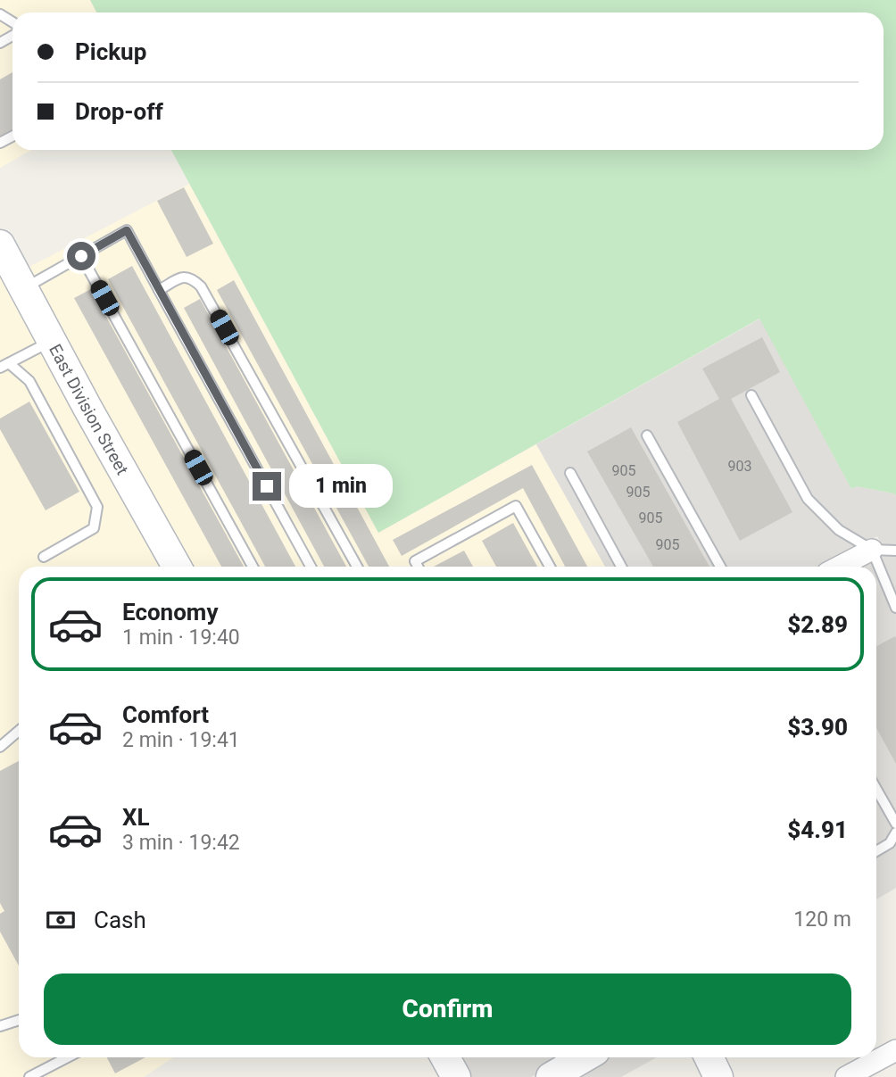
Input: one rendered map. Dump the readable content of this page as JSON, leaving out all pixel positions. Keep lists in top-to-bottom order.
{
  "streets": {
    "street": ["East Division Street"]
  },
  "house_numbers": [
    "903",
    "905",
    "905",
    "905",
    "905"
  ],
  "page": {
    "banner": ["Pickup", "Drop-off"],
    "bubble": "1 min",
    "list": [
      {
        "name": "Economy",
        "note": "1 min · 19:40",
        "value": "$2.89"
      },
      {
        "name": "Comfort",
        "note": "2 min · 19:41",
        "value": "$3.90"
      },
      {
        "name": "XL",
        "note": "3 min · 19:42",
        "value": "$4.91"
      }
    ],
    "pay": ["Cash", "120 m"],
    "buttons": "Confirm"
  }
}
